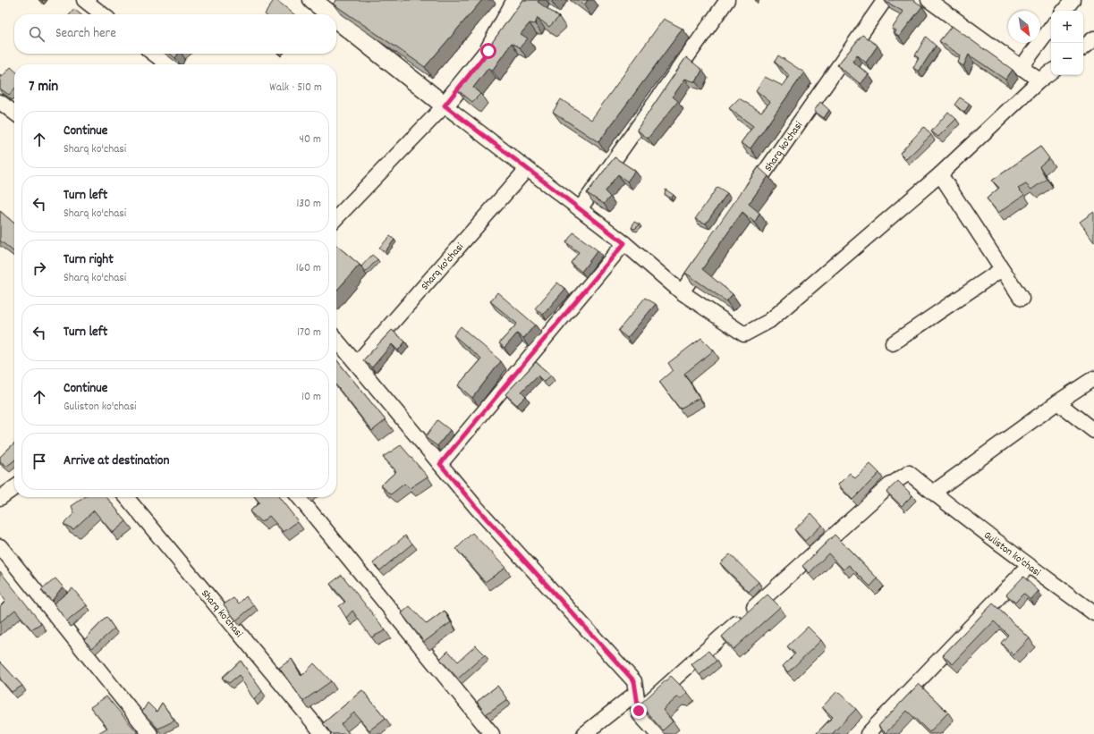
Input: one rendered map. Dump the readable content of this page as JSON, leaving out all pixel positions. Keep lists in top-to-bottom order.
{
  "streets": {
    "street": ["Sharq ko'chasi", "Guliston ko'chasi"]
  },
  "north": "bottom right",
  "page": {
    "map_buttons": ["+", "−"],
    "search": "Search here",
    "heading": ["7 min", "Walk · 510 m"],
    "list": [
      ["Continue", "Sharq ko'chasi", "40 m"],
      ["Turn left", "Sharq ko'chasi", "130 m"],
      ["Turn right", "Sharq ko'chasi", "160 m"],
      ["Turn left", "170 m"],
      ["Continue", "Guliston ko'chasi", "10 m"],
      "Arrive at destination"
    ]
  }
}
